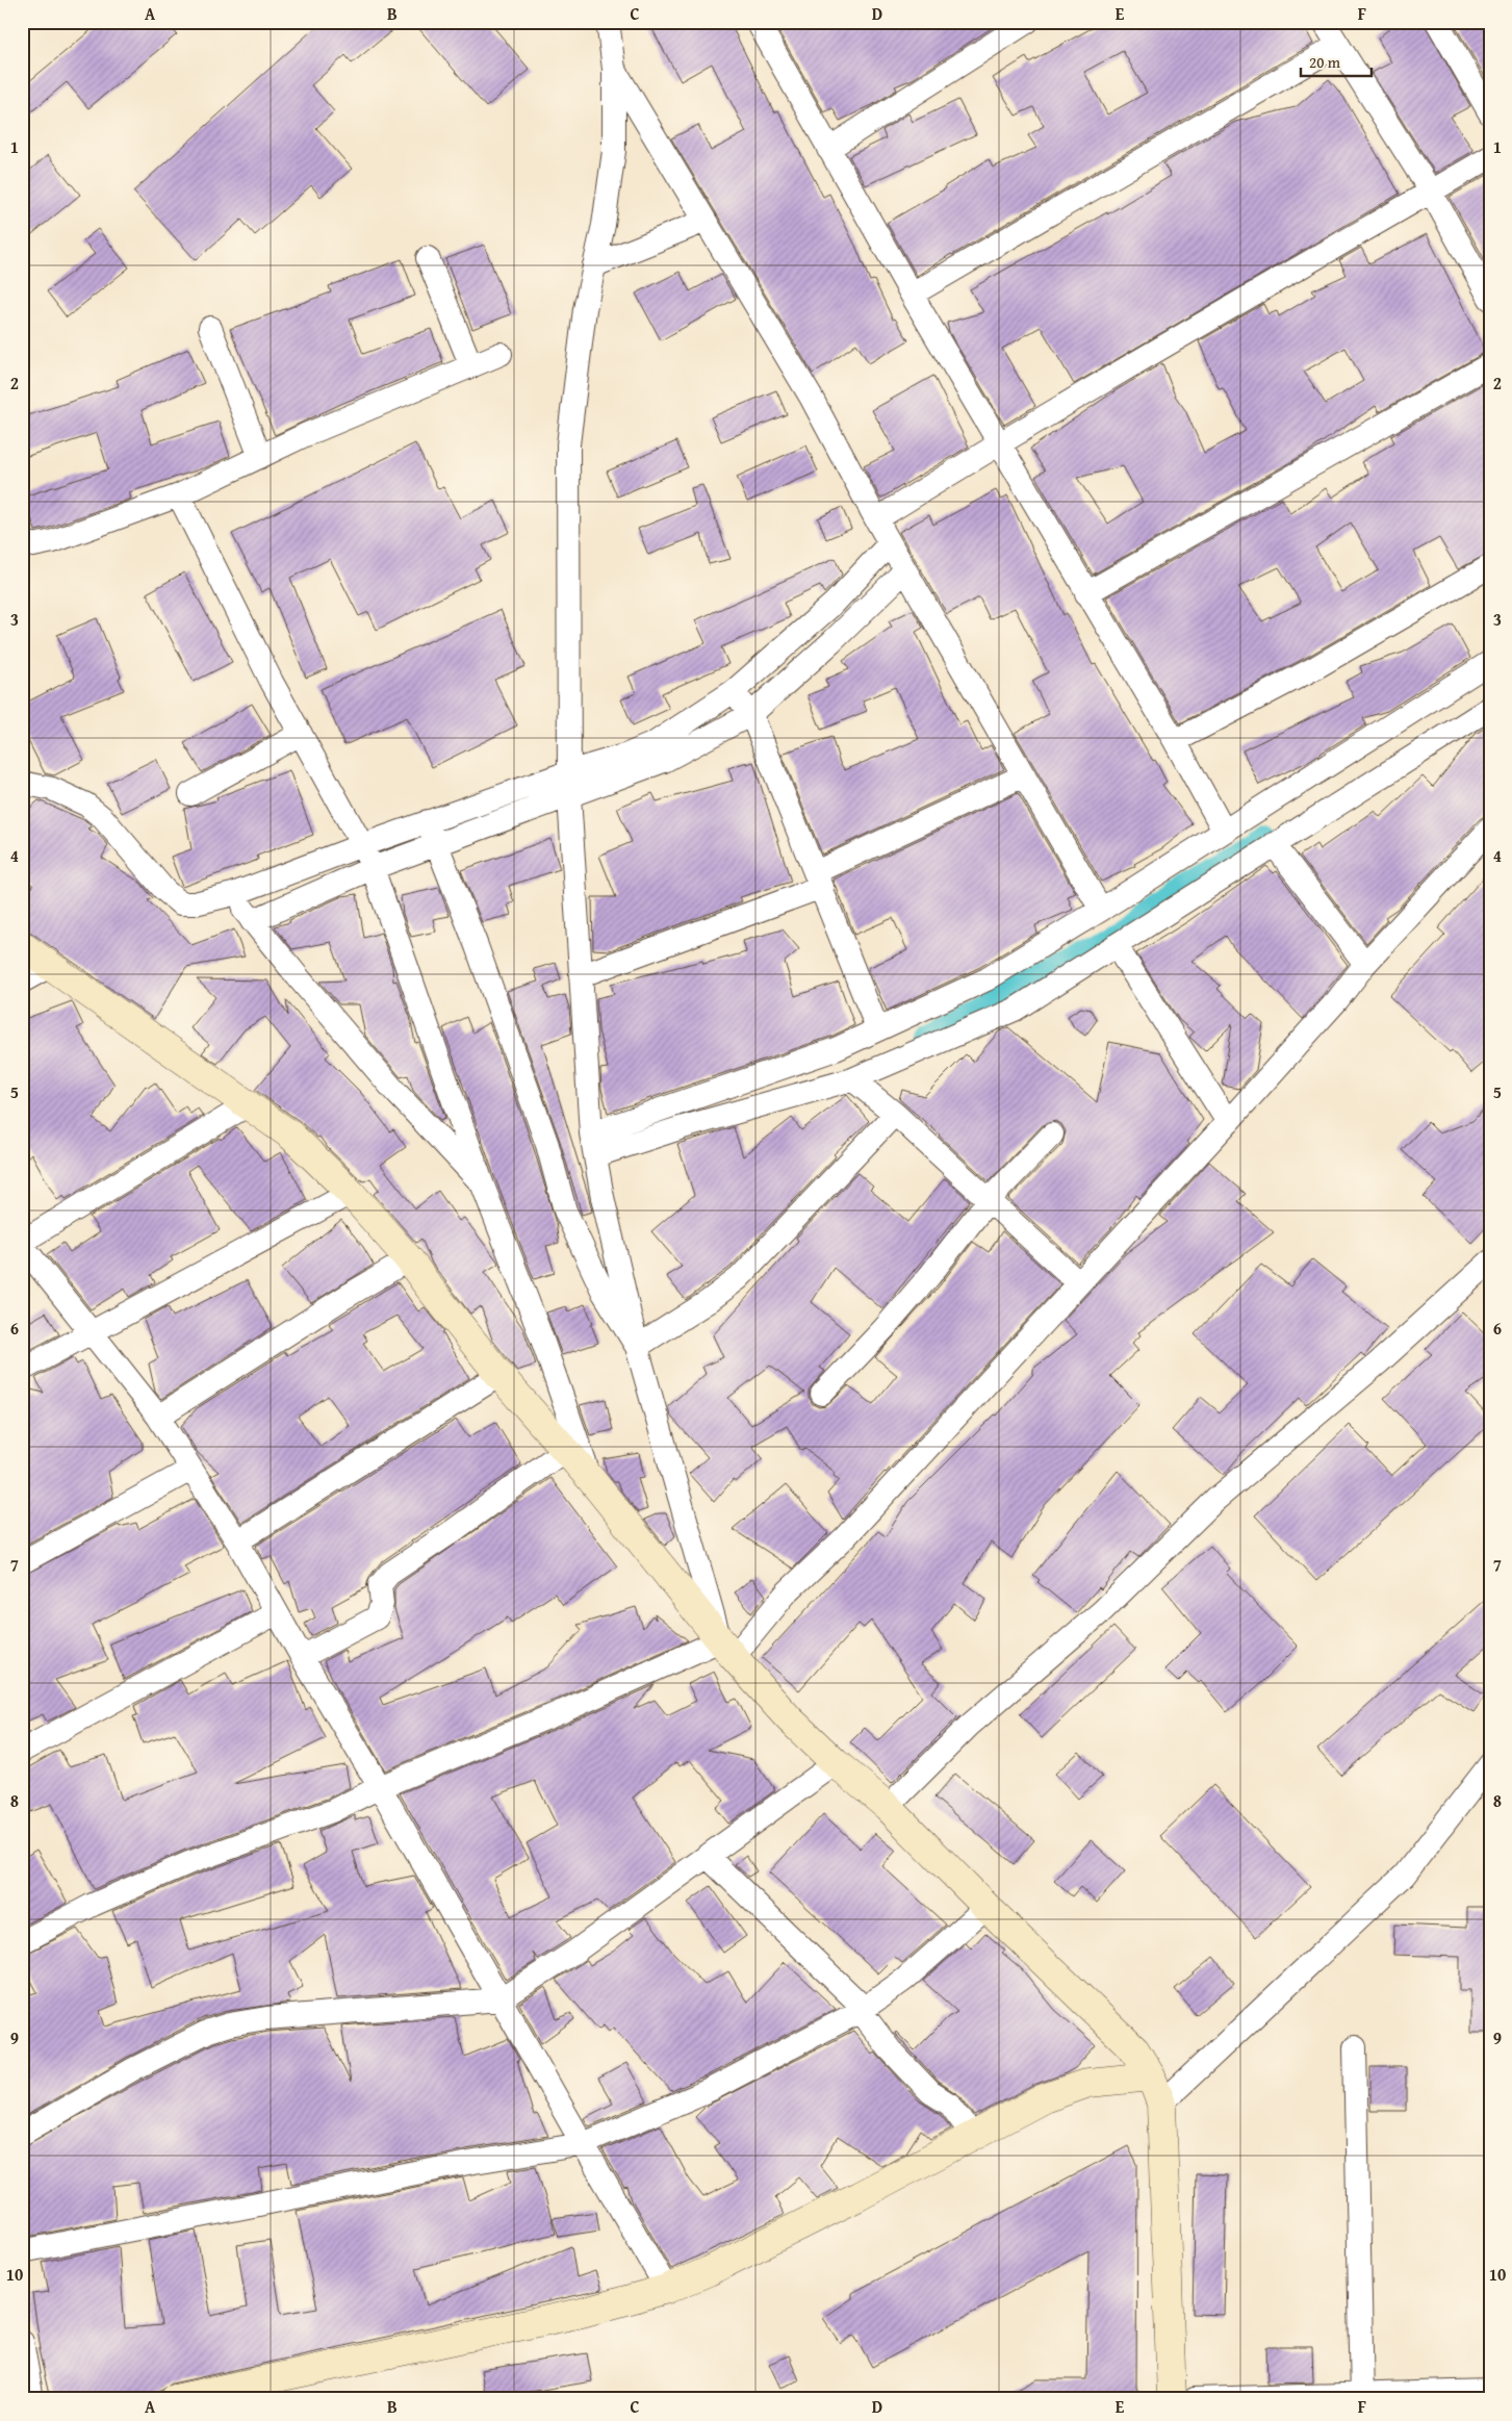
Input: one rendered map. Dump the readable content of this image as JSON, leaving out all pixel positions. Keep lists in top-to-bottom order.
{
  "scale_bar": "20 m",
  "grid": {
    "columns": [
      "A",
      "B",
      "C",
      "D",
      "E",
      "F"
    ],
    "rows": [
      "1",
      "2",
      "3",
      "4",
      "5",
      "6",
      "7",
      "8",
      "9",
      "10"
    ]
  }
}
